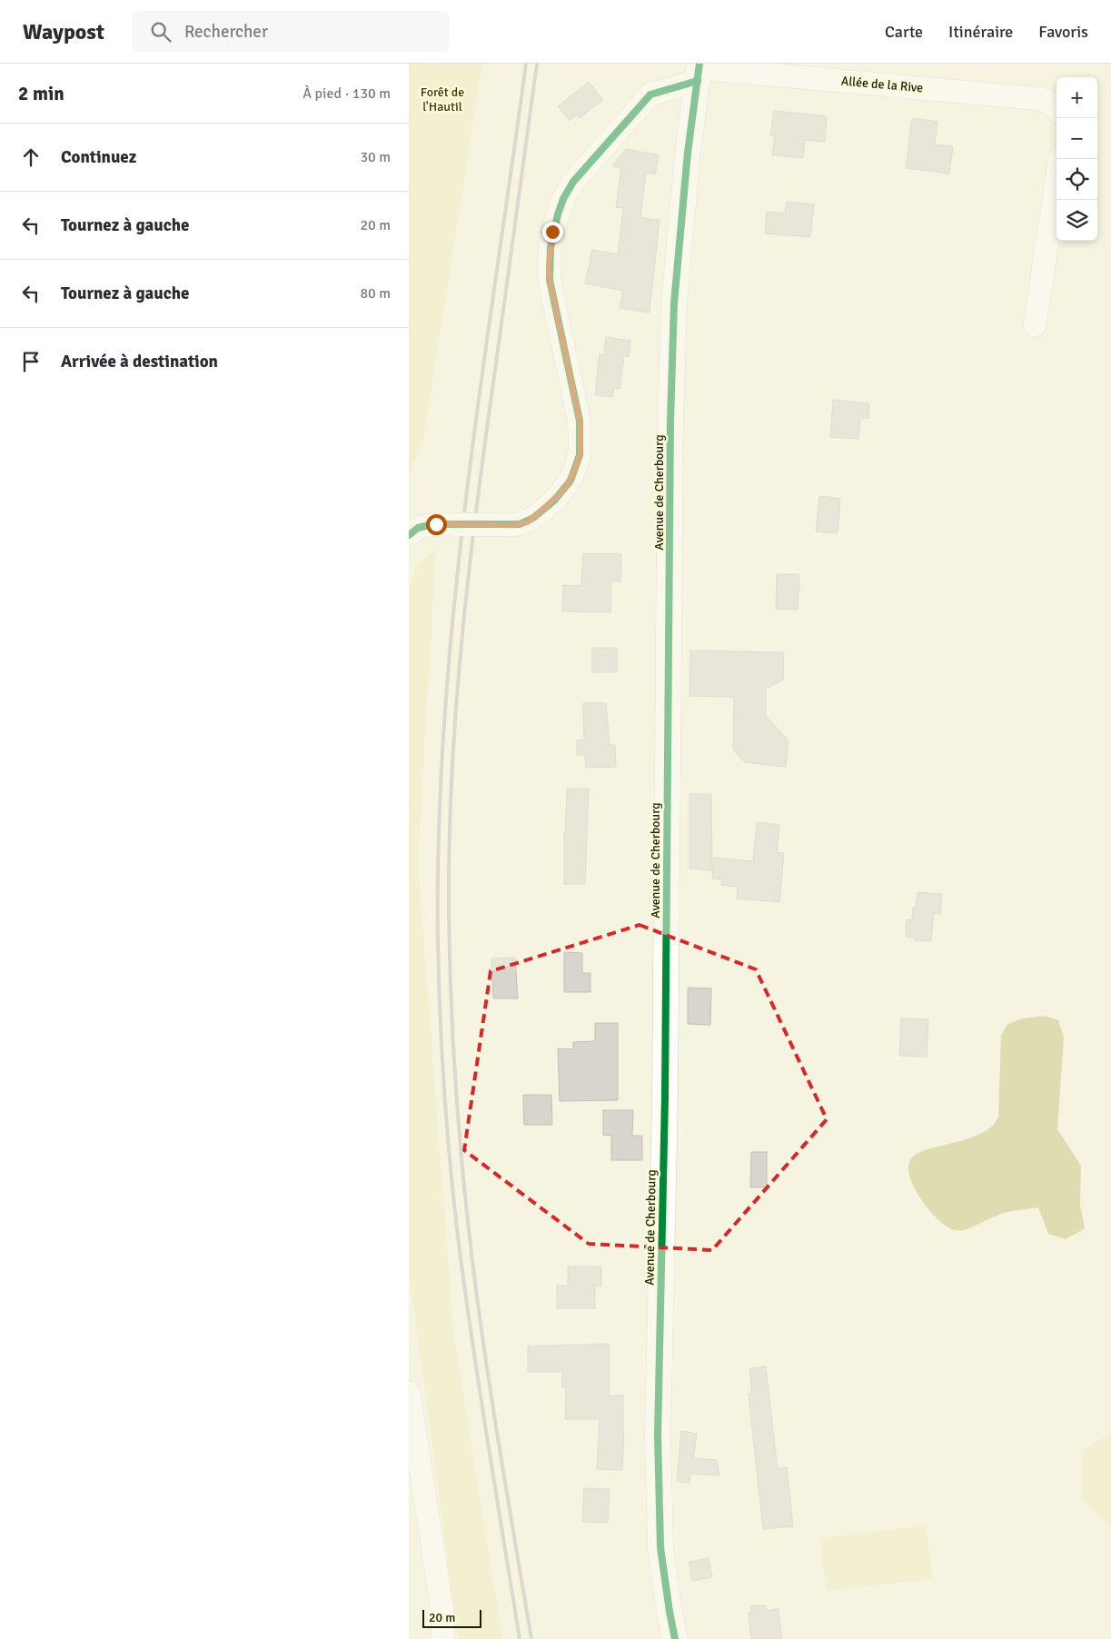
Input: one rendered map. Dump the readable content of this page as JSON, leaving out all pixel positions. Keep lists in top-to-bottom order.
{
  "streets": {
    "main road": ["Avenue de Cherbourg"],
    "street": ["Allée de la Rive"]
  },
  "crossings": [
    ["Allée de la Rive", "Avenue de Cherbourg"]
  ],
  "parks": ["Forêt de l'Hautil"],
  "scale_bar": "20 m",
  "page": {
    "header": "Waypost",
    "search": "Rechercher",
    "nav": ["Carte", "Itinéraire", "Favoris"],
    "heading": ["2 min", "À pied · 130 m"],
    "map_buttons": ["+", "−"],
    "list": [
      ["Continuez", "30 m"],
      ["Tournez à gauche", "20 m"],
      ["Tournez à gauche", "80 m"],
      "Arrivée à destination"
    ],
    "scale": "20 m"
  }
}
